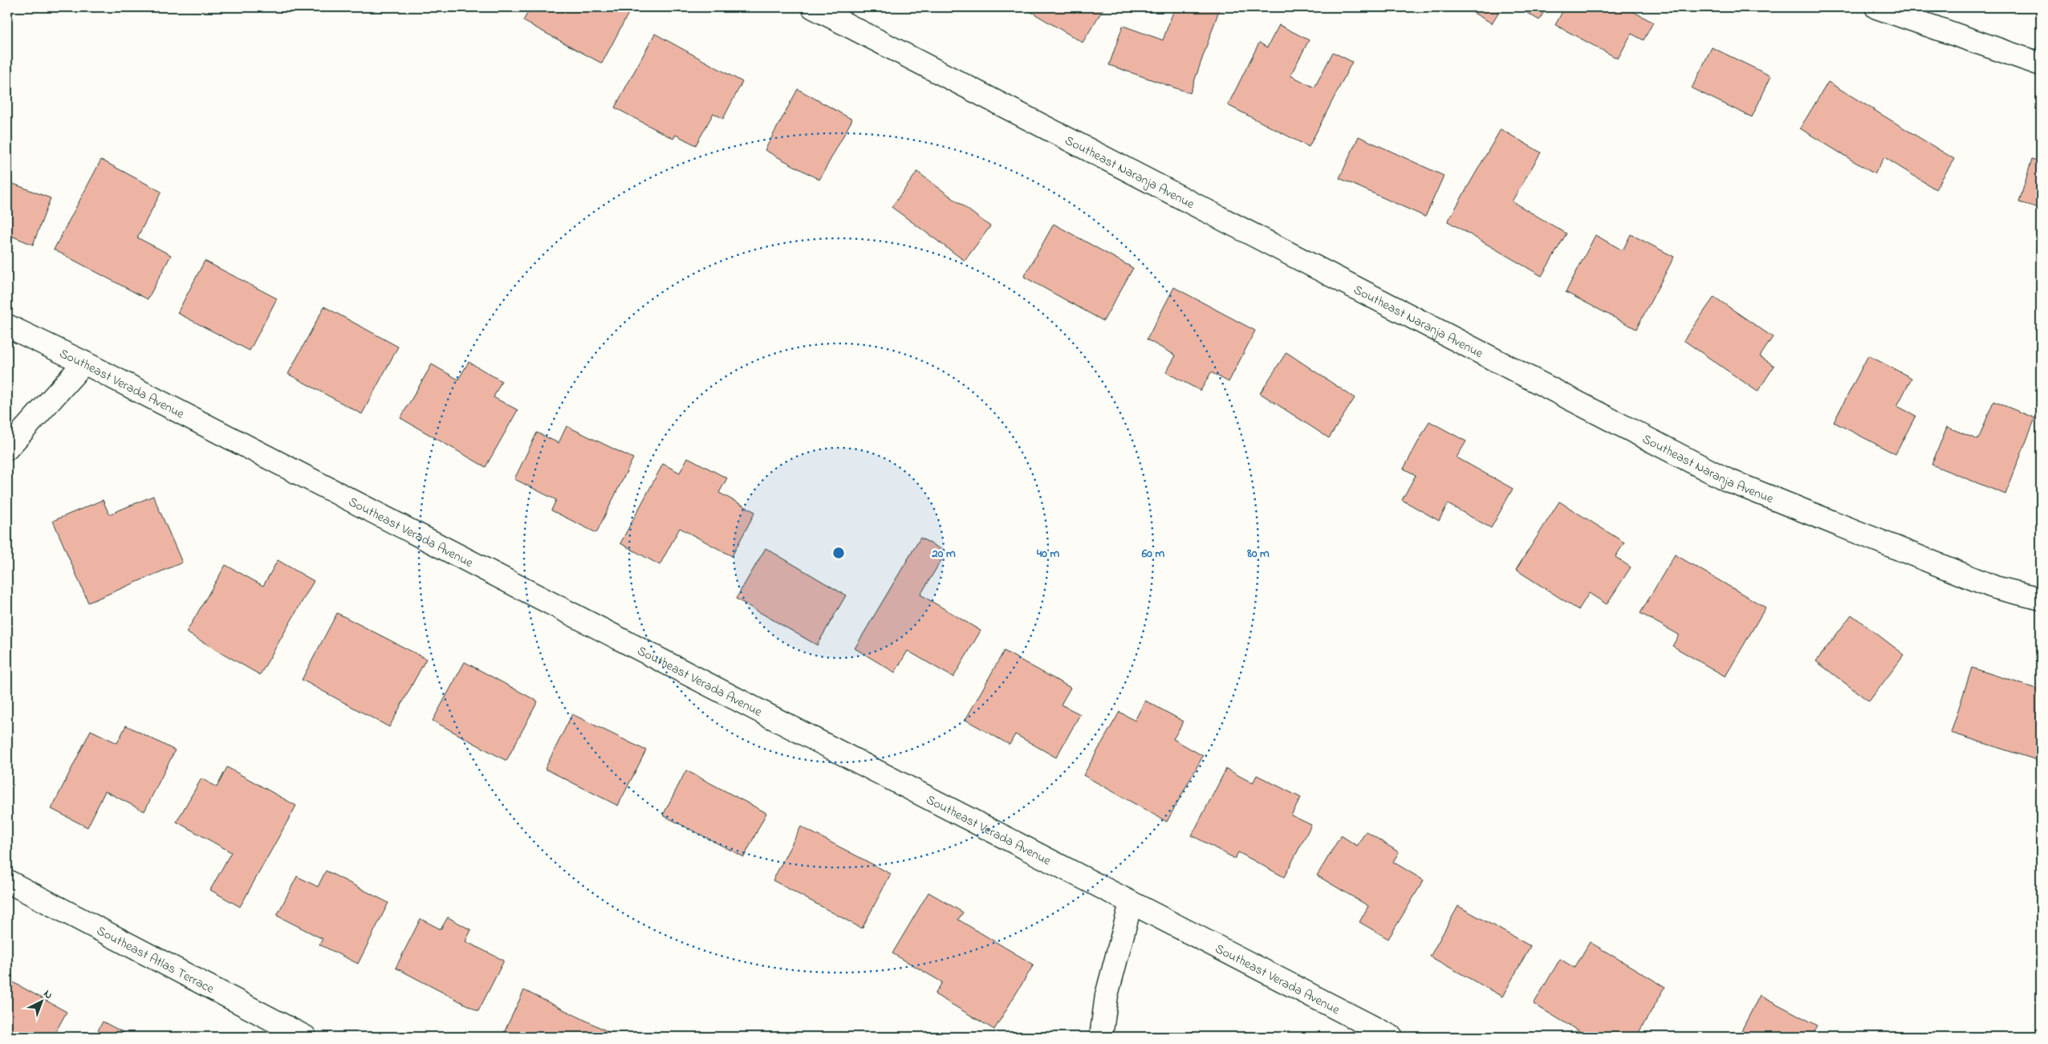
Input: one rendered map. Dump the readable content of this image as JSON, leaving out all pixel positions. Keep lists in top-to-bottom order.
{
  "streets": {
    "street": ["Southeast Naranja Avenue", "Southeast Verada Avenue", "Southeast Atlas Terrace"]
  },
  "north": "top right",
  "rings": [
    "20 m",
    "40 m",
    "60 m",
    "80 m"
  ]
}
